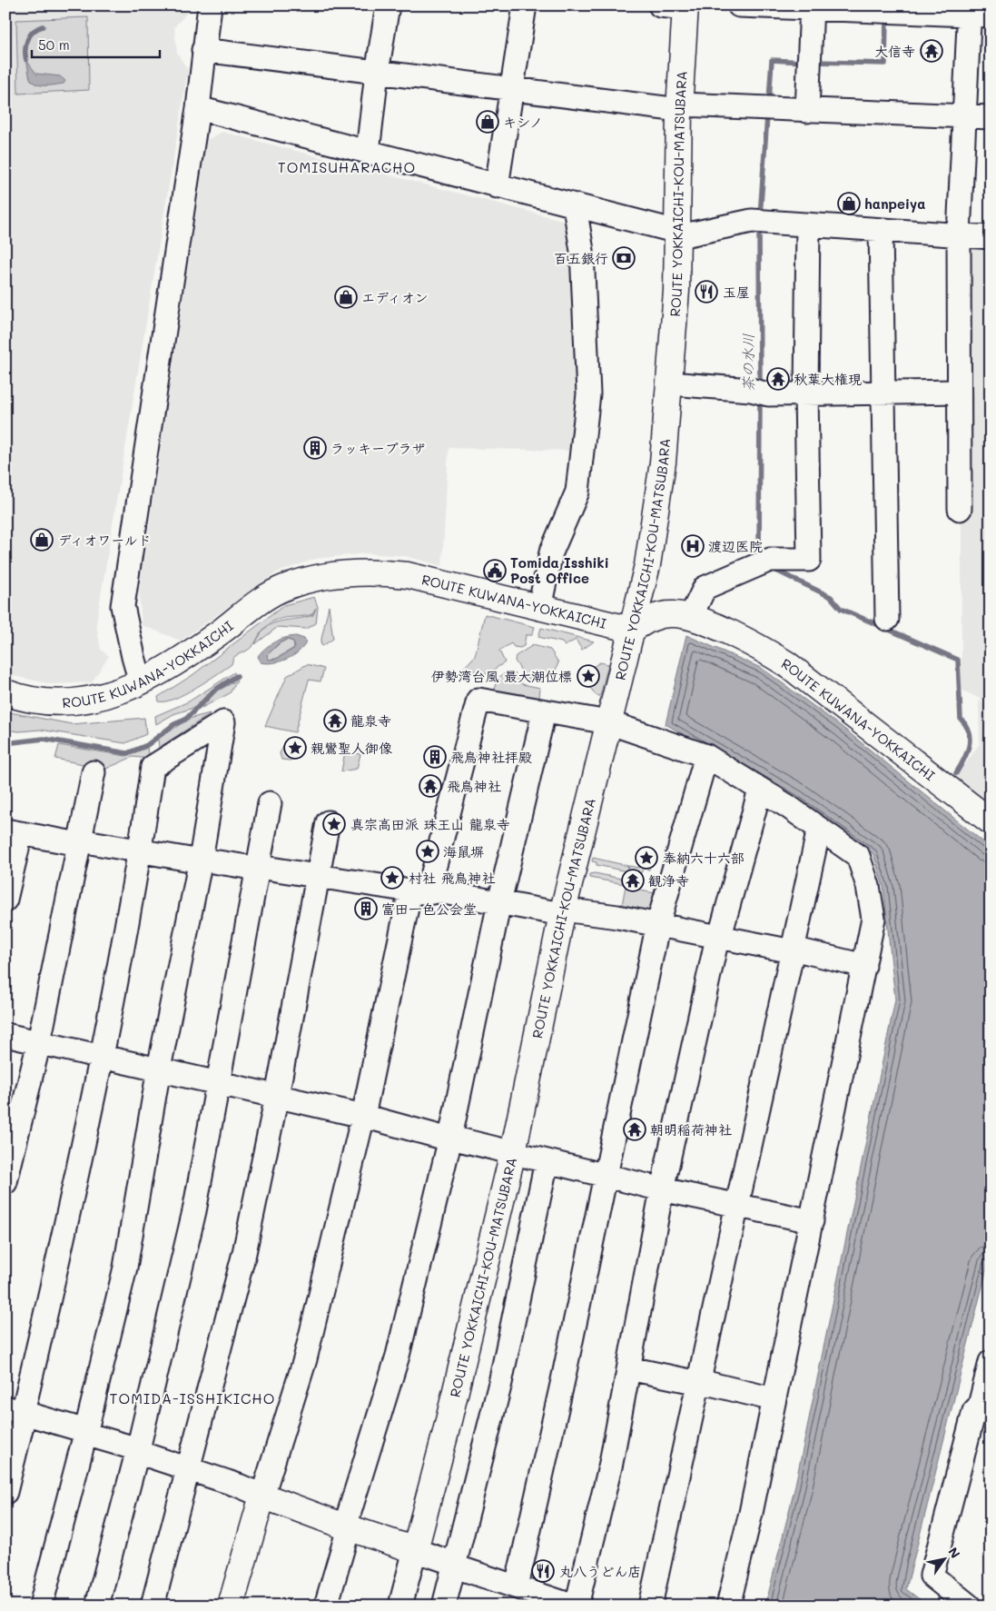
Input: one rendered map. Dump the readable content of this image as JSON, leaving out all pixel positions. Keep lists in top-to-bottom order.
{
  "streets": {
    "main road": ["ROUTE YOKKAICHI-KOU-MATSUBARA", "ROUTE KUWANA-YOKKAICHI"]
  },
  "crossings": [
    ["ROUTE YOKKAICHI-KOU-MATSUBARA", "ROUTE KUWANA-YOKKAICHI"]
  ],
  "districts": ["TOMISUHARACHO", "TOMIDA-ISSHIKICHO"],
  "water": ["茶の水川"],
  "places": {
    "temple": [
      "大信寺",
      "秋葉大権現",
      "龍泉寺",
      "飛鳥神社",
      "観浄寺",
      "朝明稲荷神社"
    ],
    "shop": [
      "キシノ",
      "hanpeiya",
      "エディオン",
      "ディオワールド"
    ],
    "bank": ["百五銀行"],
    "restaurant": ["玉屋", "丸八うどん店"],
    "building": ["ラッキープラザ", "飛鳥神社拝殿", "富田一色公会堂"],
    "hospital": ["渡辺医院"],
    "public building": ["Tomida Isshiki Post Office"],
    "place": [
      "伊勢湾台風 最大潮位標",
      "親鸞聖人御像",
      "真宗高田派 珠王山 龍泉寺",
      "海鼠塀",
      "奉納六十六部",
      "村社 飛鳥神社"
    ]
  },
  "scale_bar": "50 m",
  "north": "top right"
}
